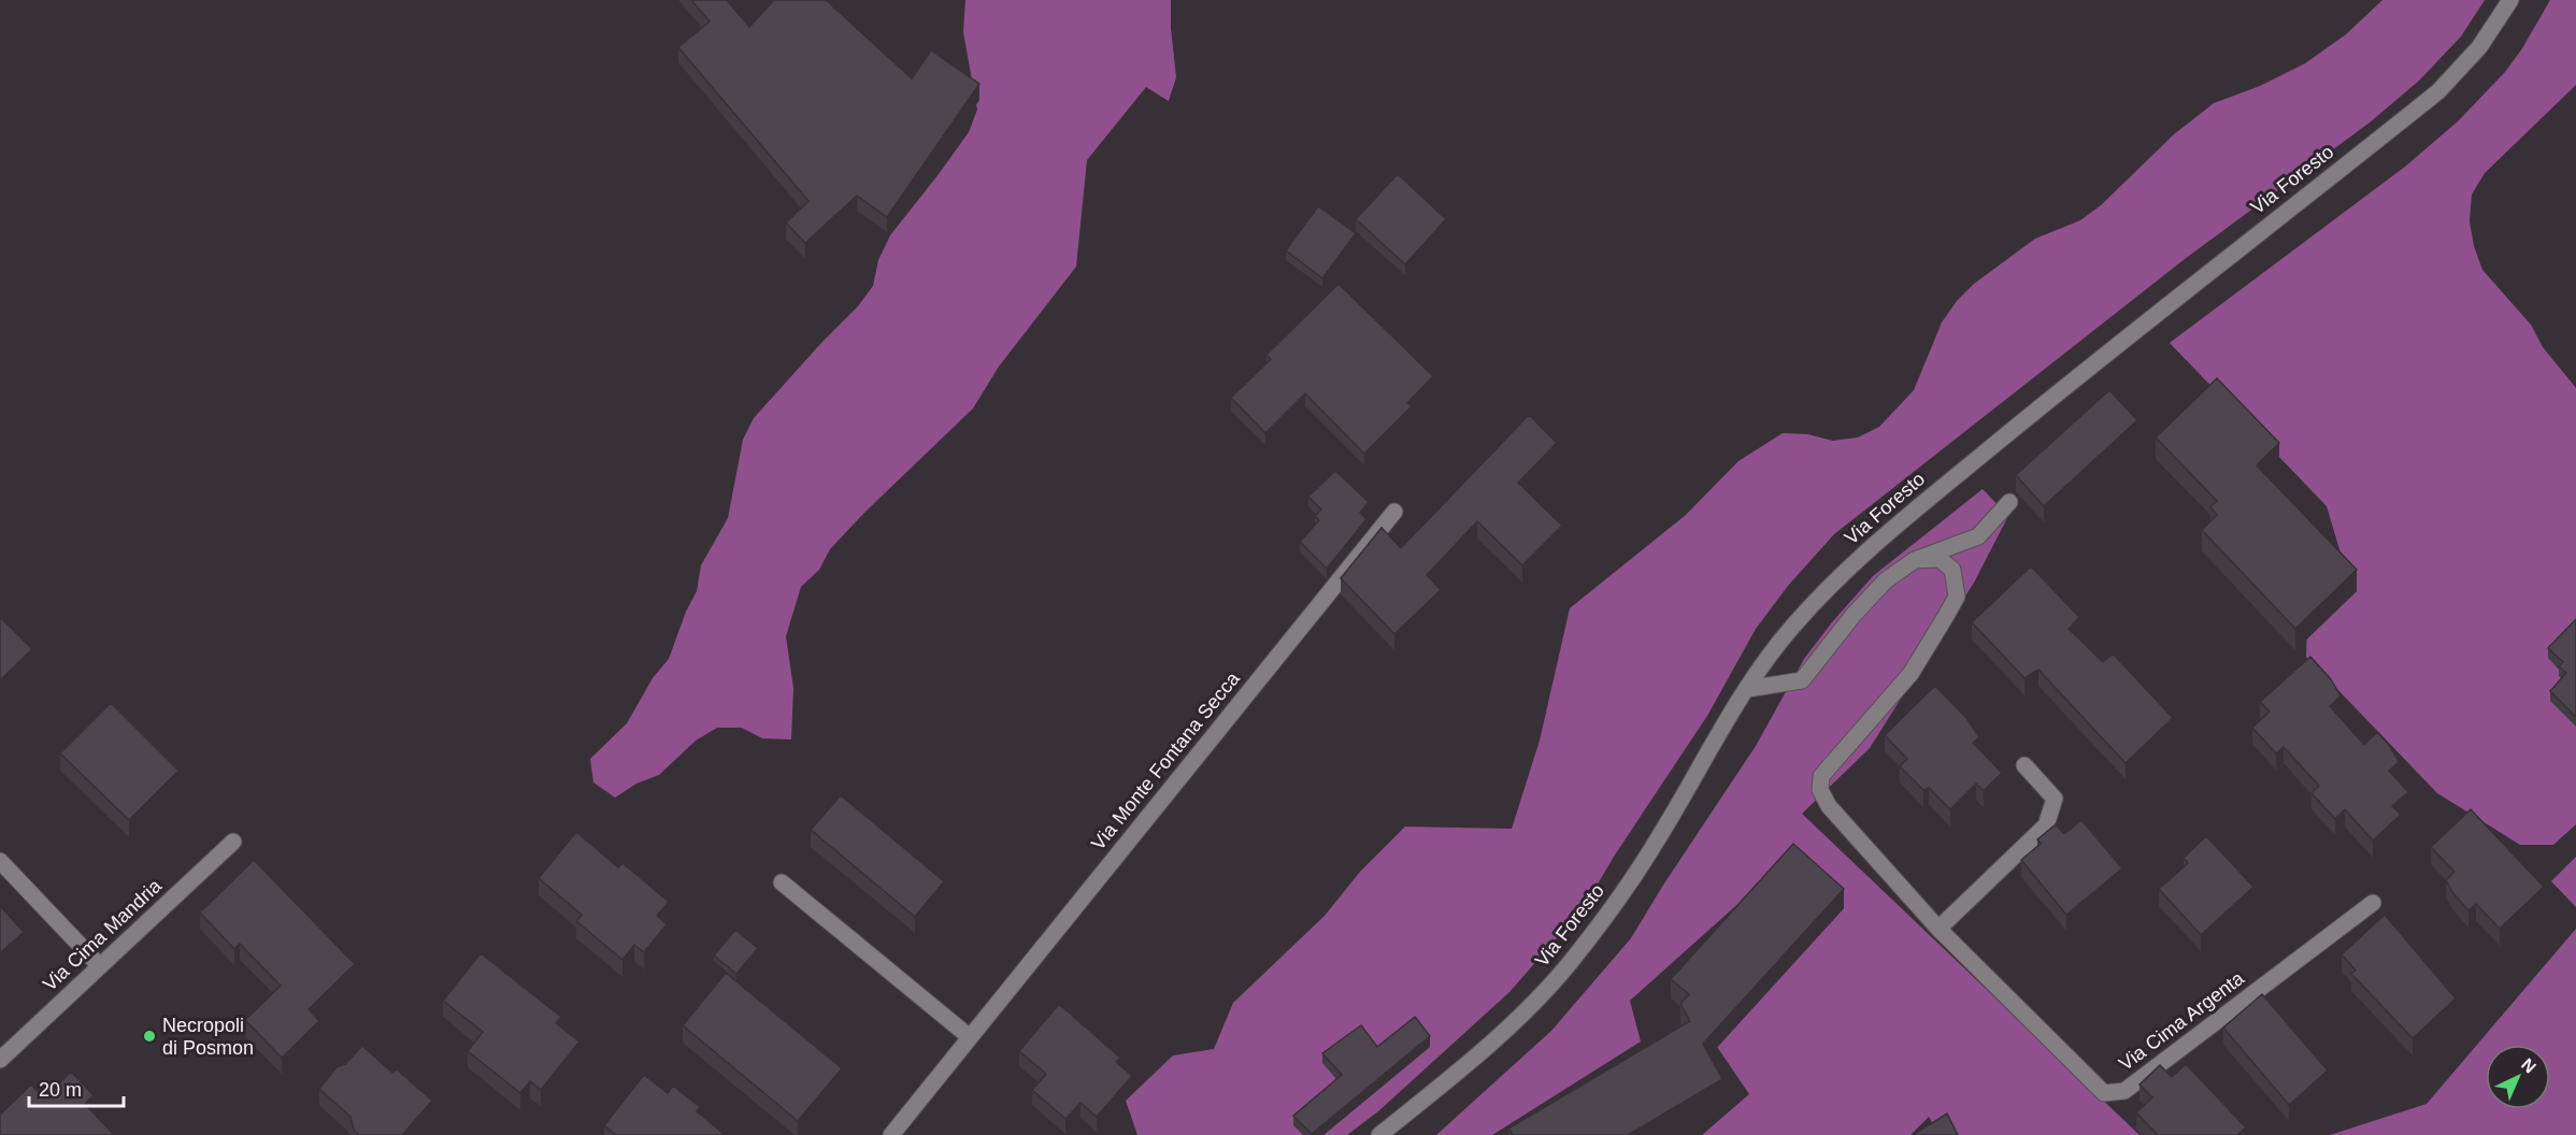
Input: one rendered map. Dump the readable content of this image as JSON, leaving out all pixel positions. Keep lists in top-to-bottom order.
{
  "streets": {
    "street": [
      "Via Foresto",
      "Via Monte Fontana Secca",
      "Via Cima Mandria",
      "Via Cima Argenta"
    ]
  },
  "places": ["Necropoli di Posmon"],
  "scale_bar": "20 m",
  "north": "top right"
}
